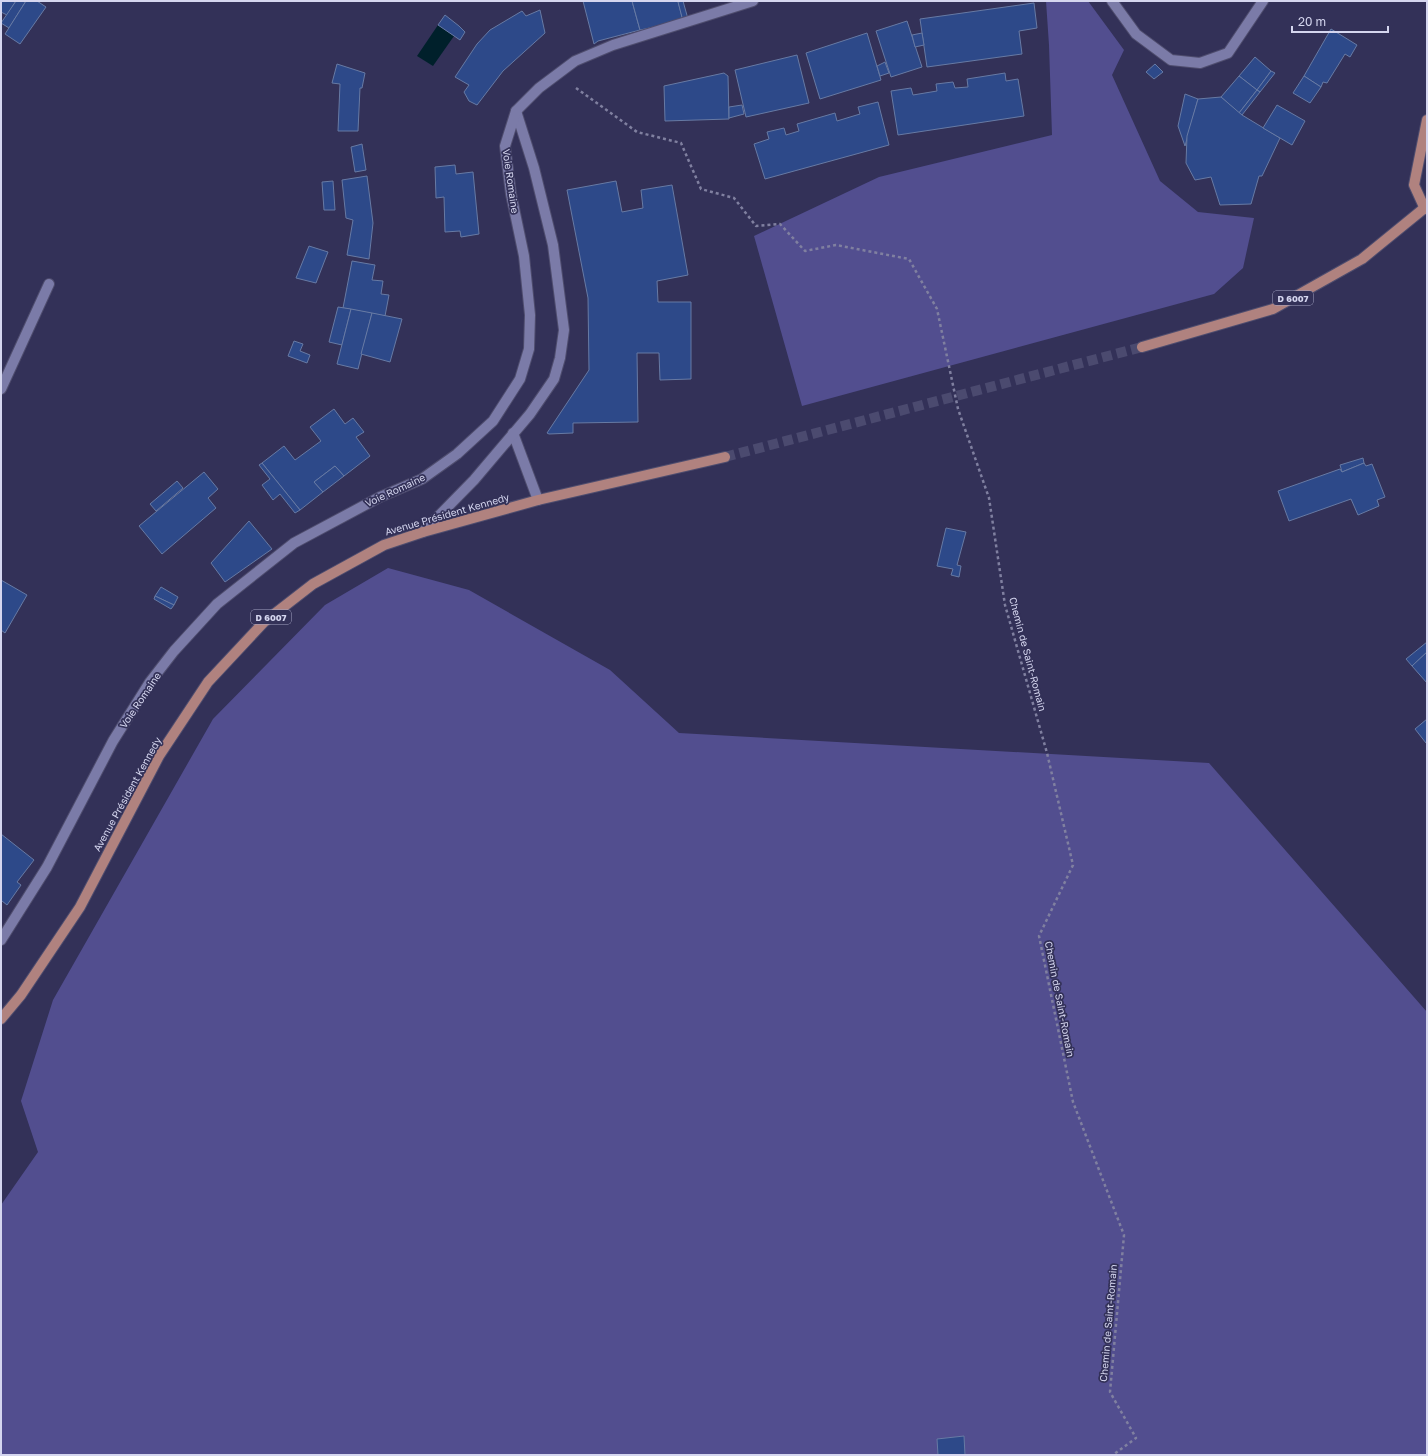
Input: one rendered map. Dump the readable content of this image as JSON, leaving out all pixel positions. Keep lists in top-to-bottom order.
{
  "streets": {
    "main road": ["D 6007", "Avenue Président Kennedy"],
    "street": ["Voie Romaine"],
    "path": ["Chemin de Saint-Romain"]
  },
  "crossings": [
    ["Voie Romaine", "Chemin de Saint-Romain"]
  ],
  "scale_bar": "20 m"
}
